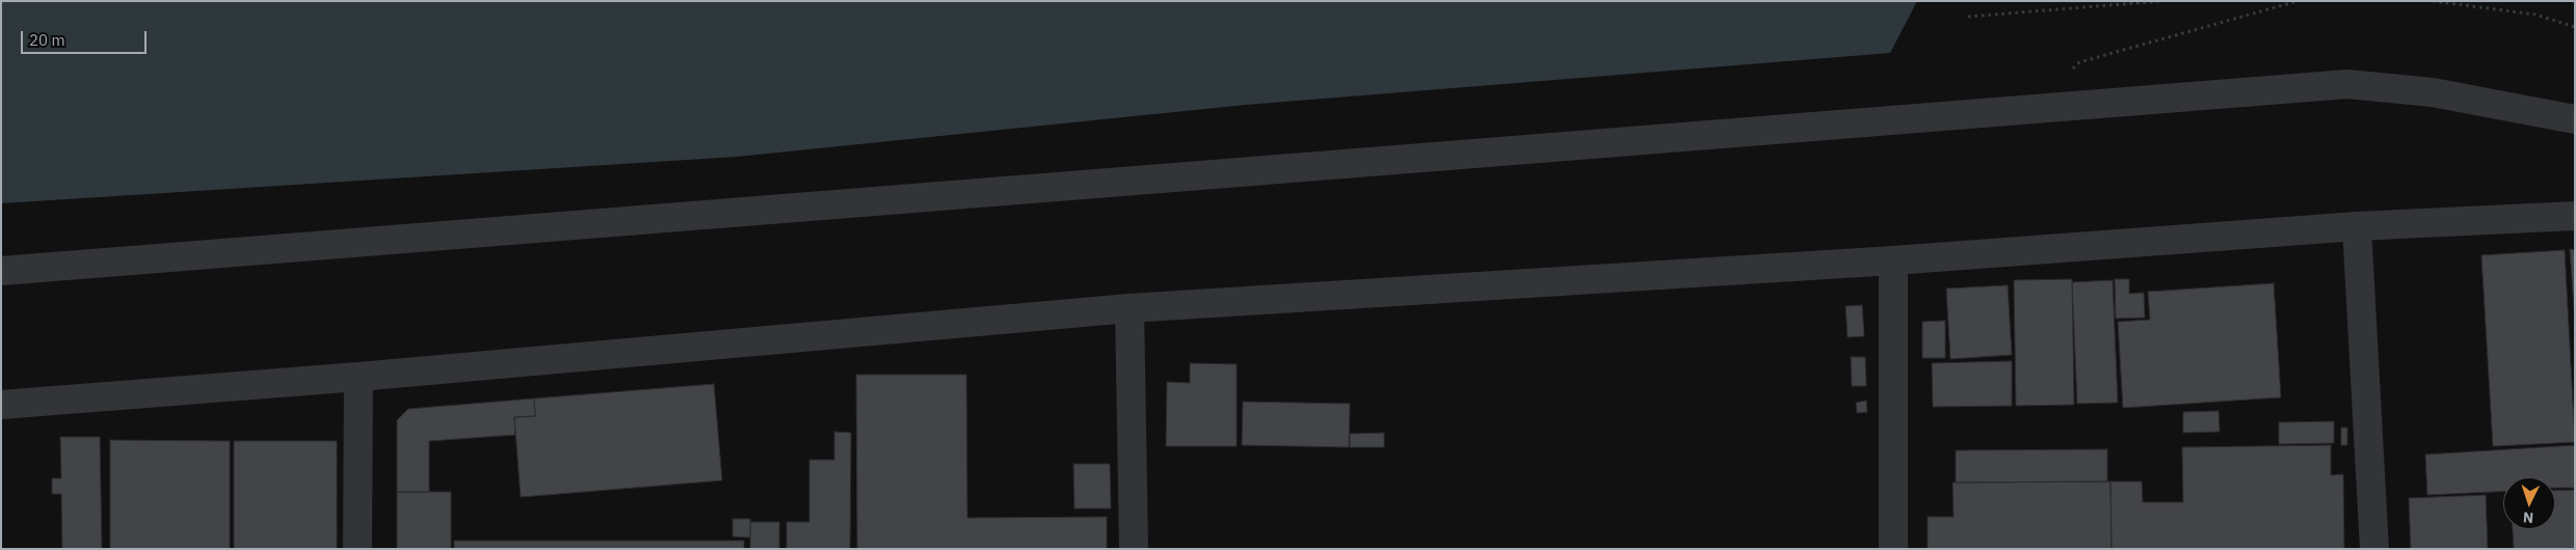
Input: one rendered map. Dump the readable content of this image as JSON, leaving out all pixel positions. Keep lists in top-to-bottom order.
{
  "scale_bar": "20 m",
  "north": "bottom"
}
